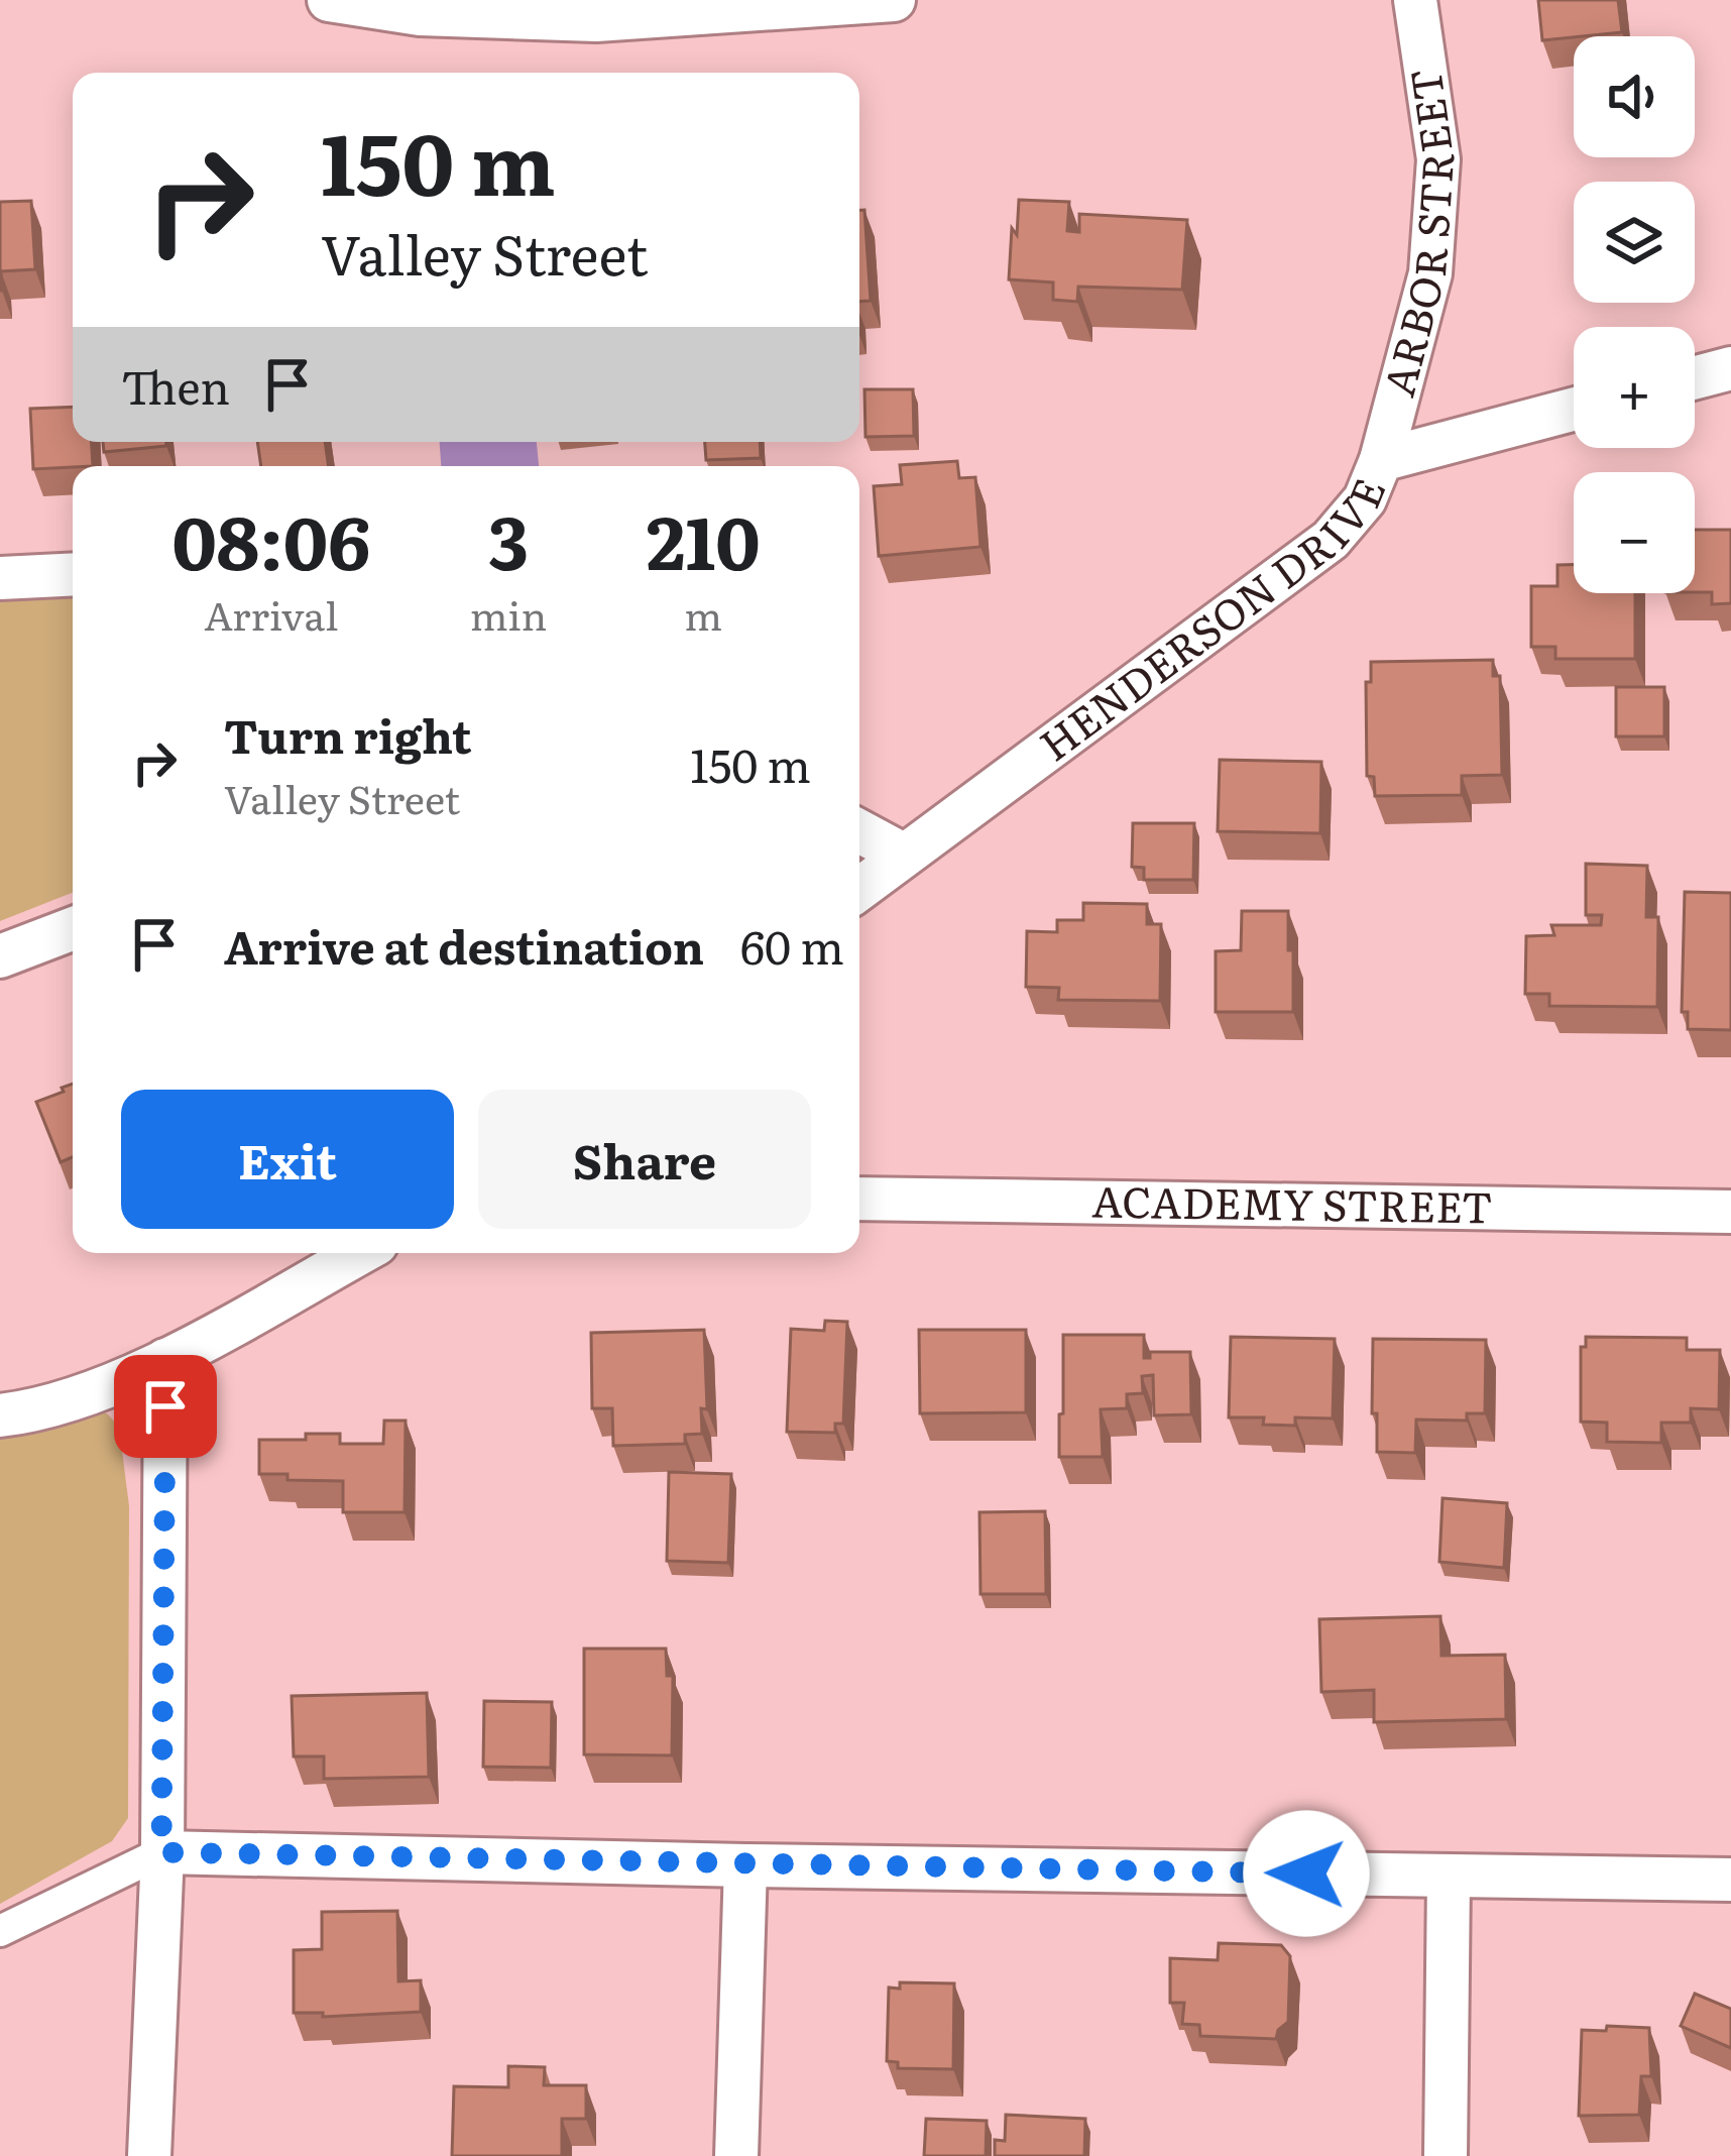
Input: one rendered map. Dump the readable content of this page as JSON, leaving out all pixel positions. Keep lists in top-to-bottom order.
{
  "streets": {
    "street": ["ARBOR STREET", "HENDERSON DRIVE", "ACADEMY STREET"]
  },
  "crossings": [
    ["ARBOR STREET", "HENDERSON DRIVE"]
  ],
  "page": {
    "map_buttons": ["+", "−"],
    "turn": ["150 m", "Valley Street"],
    "then": "Then",
    "eta": [
      "08:06",
      "Arrival",
      "3",
      "min",
      "210",
      "m"
    ],
    "list": [
      {
        "name": "Turn right",
        "note": "Valley Street",
        "value": "150 m"
      },
      {
        "name": "Arrive at destination",
        "value": "60 m"
      }
    ],
    "buttons": ["Exit", "Share"]
  }
}
